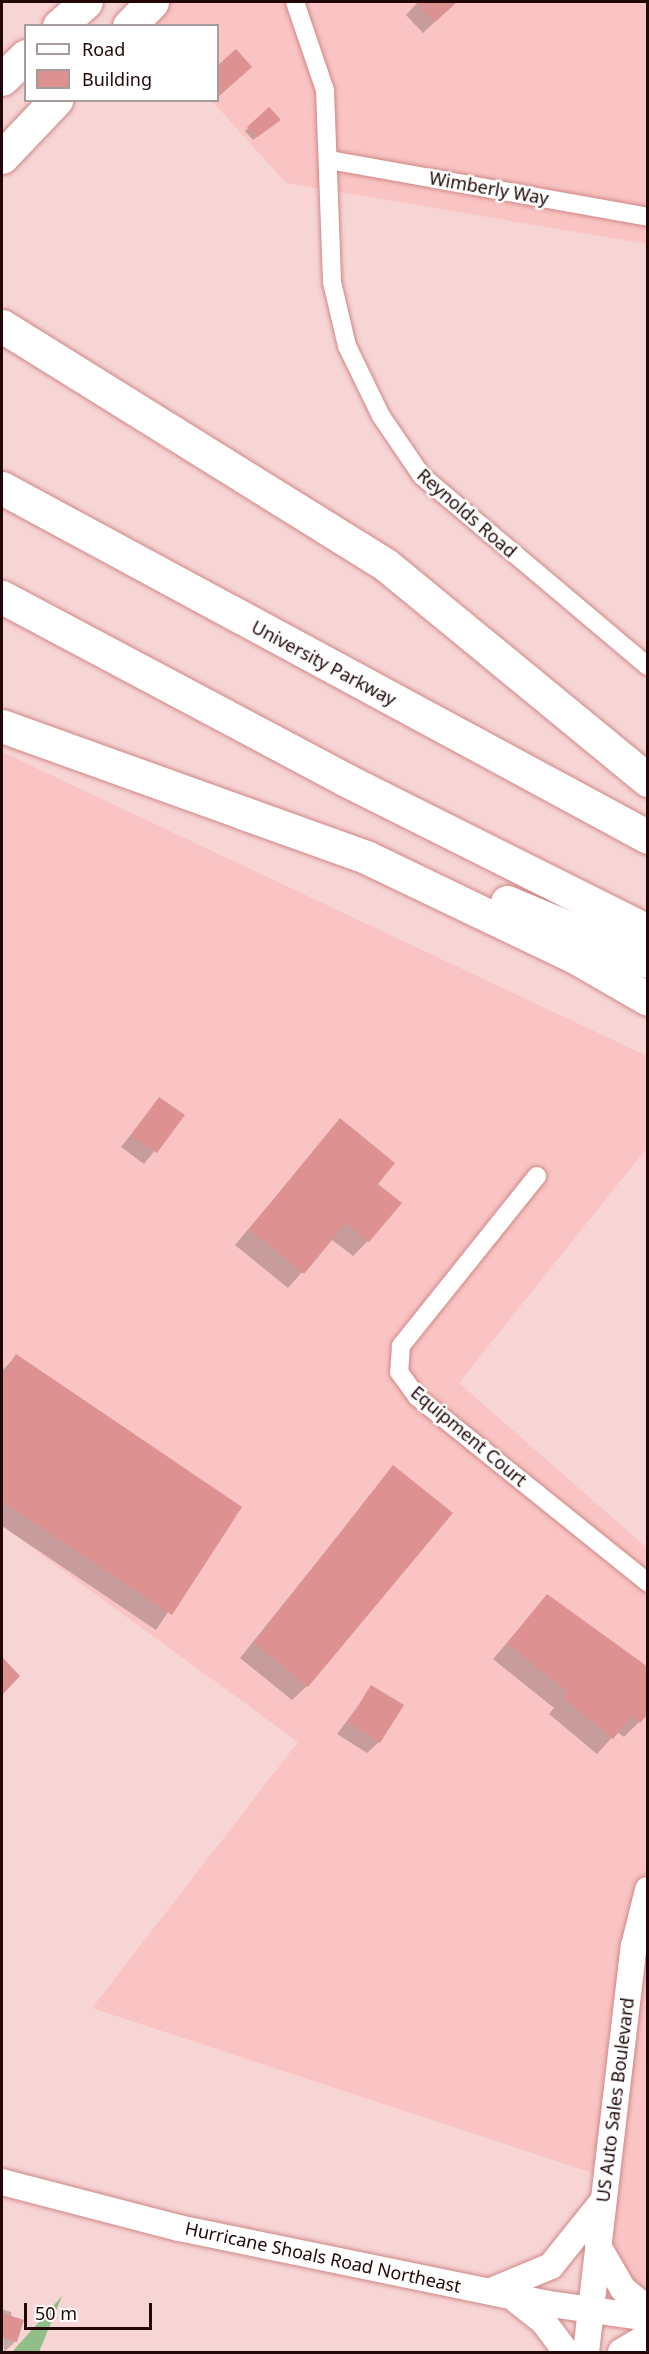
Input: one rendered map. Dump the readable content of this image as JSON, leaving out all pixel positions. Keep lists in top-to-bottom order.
{
  "streets": {
    "highway": ["University Parkway"],
    "street": [
      "Wimberly Way",
      "Reynolds Road",
      "Equipment Court",
      "US Auto Sales Boulevard",
      "Hurricane Shoals Road Northeast"
    ]
  },
  "crossings": [
    ["Wimberly Way", "Reynolds Road"],
    ["US Auto Sales Boulevard", "Hurricane Shoals Road Northeast"]
  ],
  "legend": ["Road", "Building"],
  "scale_bar": "50 m"
}
